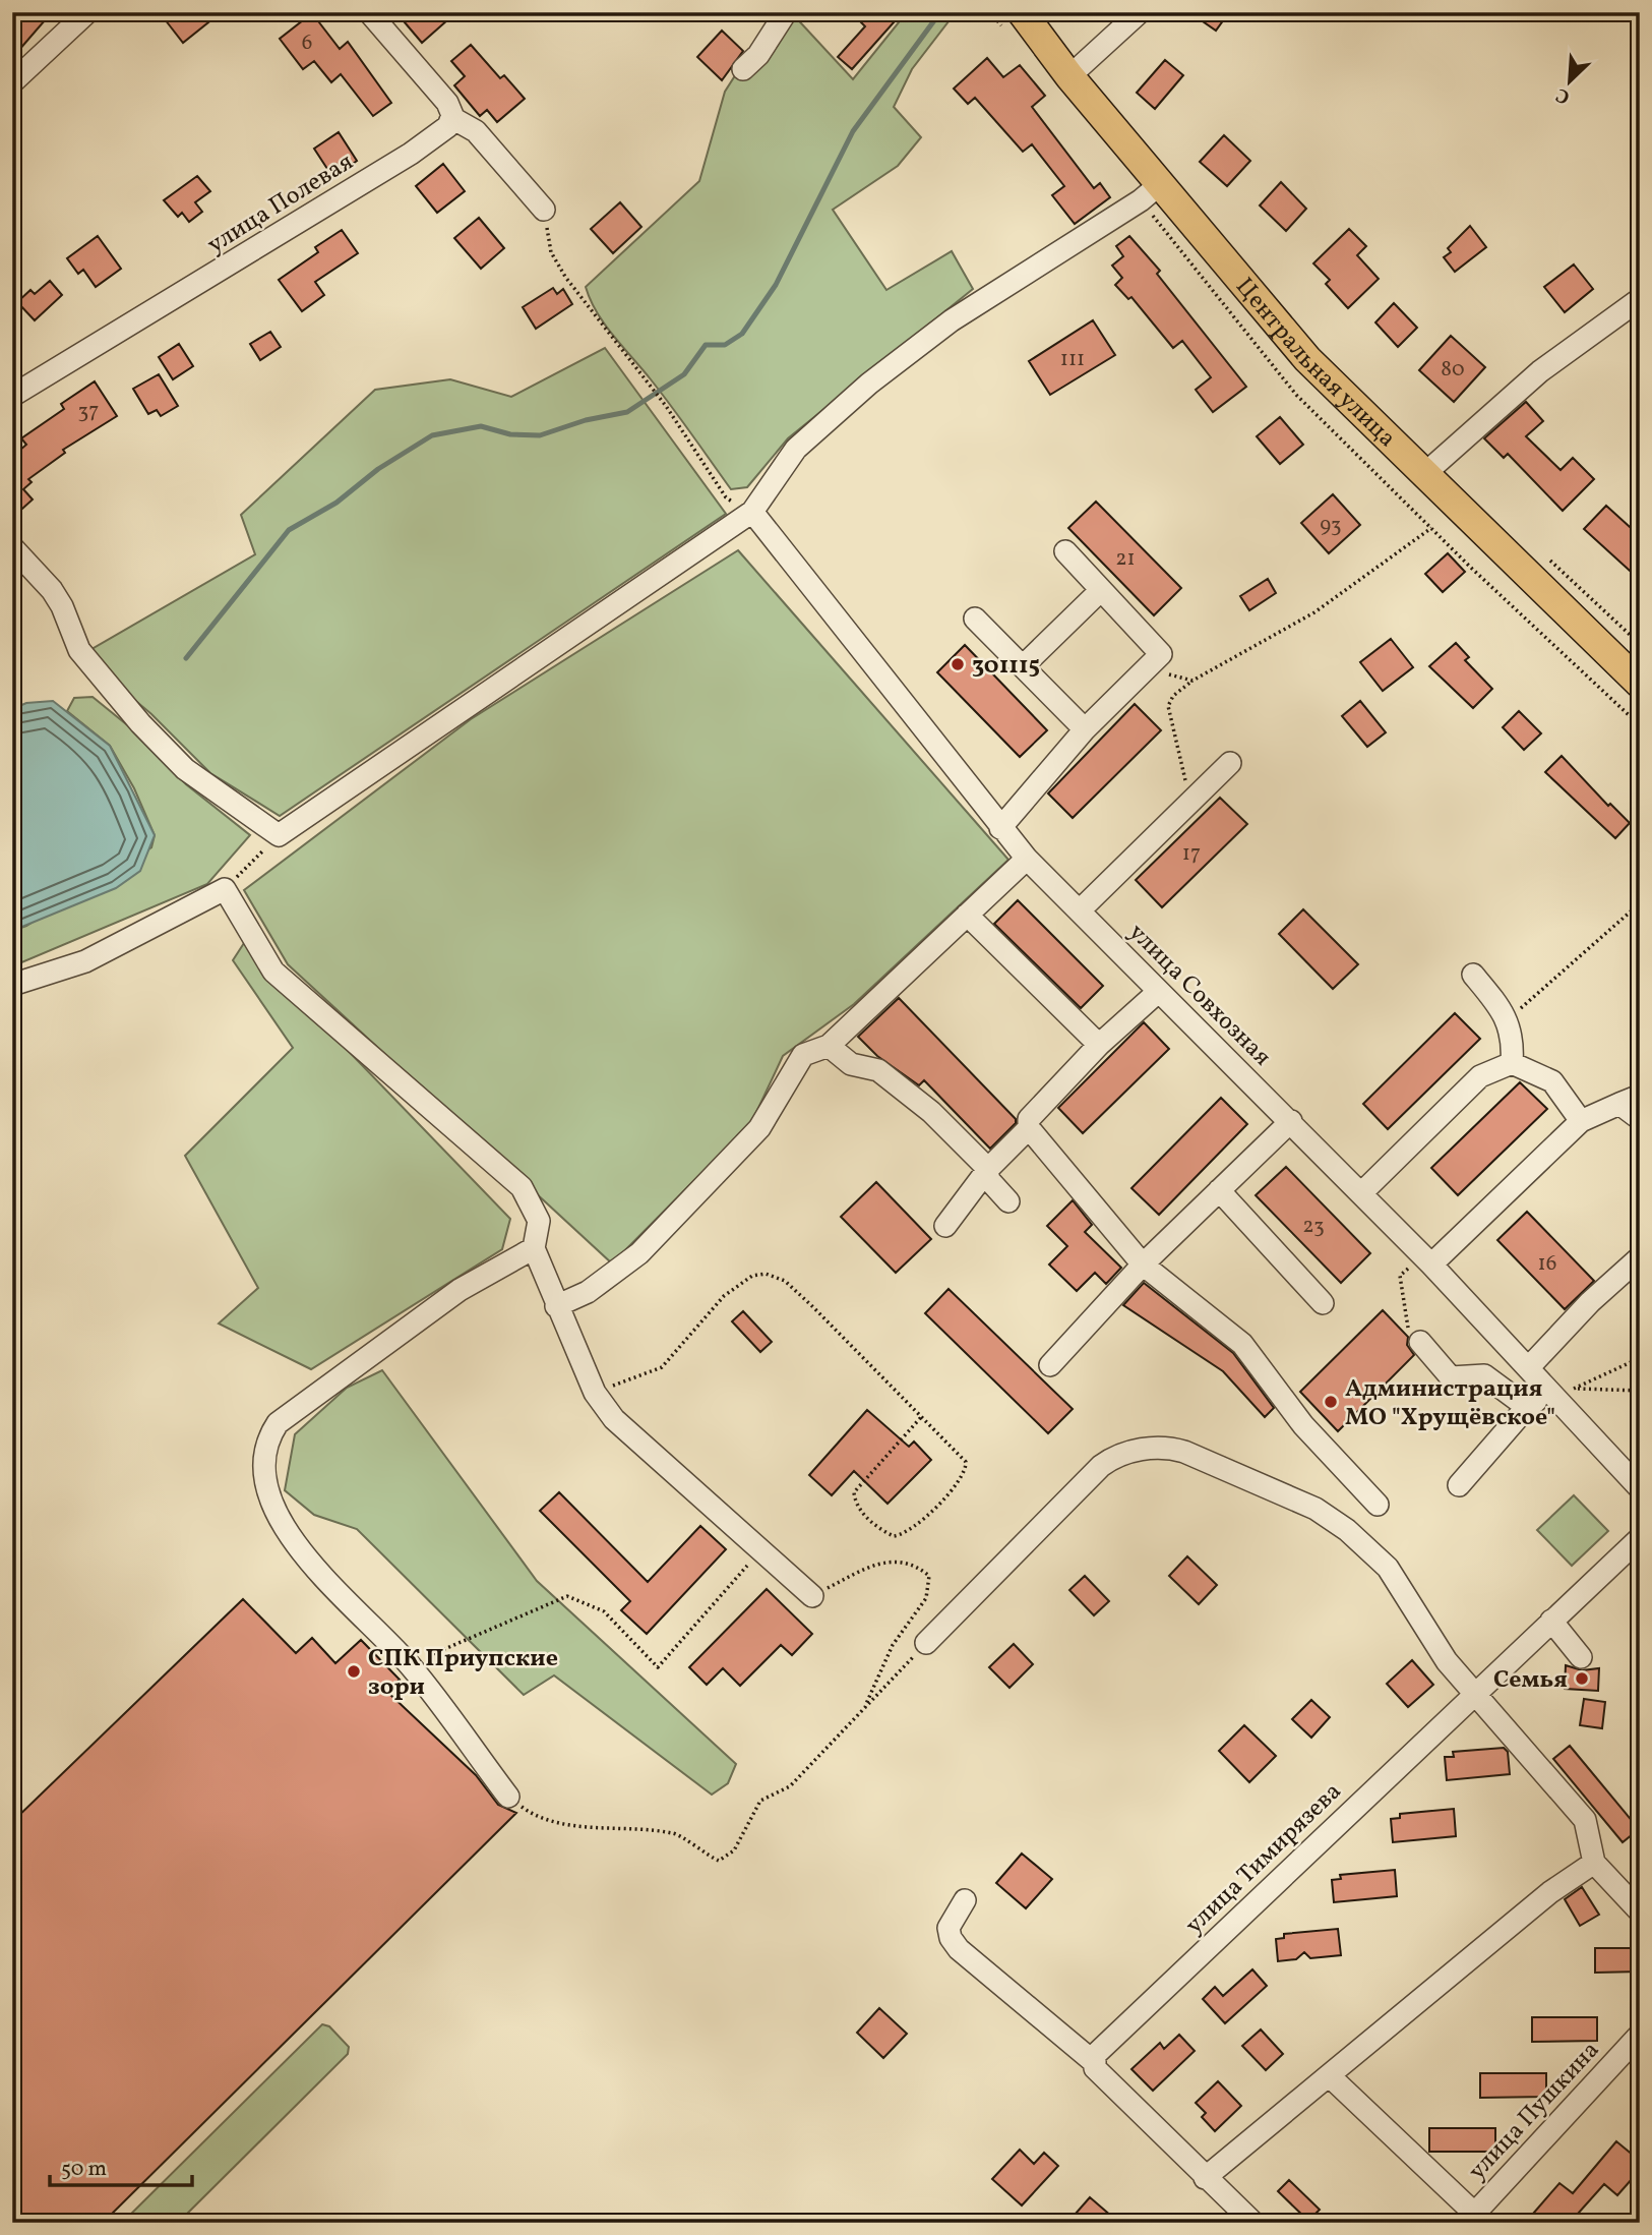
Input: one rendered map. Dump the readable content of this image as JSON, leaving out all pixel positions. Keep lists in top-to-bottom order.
{
  "streets": {
    "main road": ["Центральная улица"],
    "street": [
      "улица Полевая",
      "улица Совхозная",
      "улица Тимирязева",
      "улица Пушкина"
    ]
  },
  "places": [
    "301115",
    "Администрация МО \"Хрущёвское\"",
    "СПК Приупские зори",
    "Семья"
  ],
  "house_numbers": [
    "6",
    "111",
    "80",
    "37",
    "93",
    "21",
    "17",
    "23",
    "16"
  ],
  "scale_bar": "50 m",
  "north": "bottom left"
}
